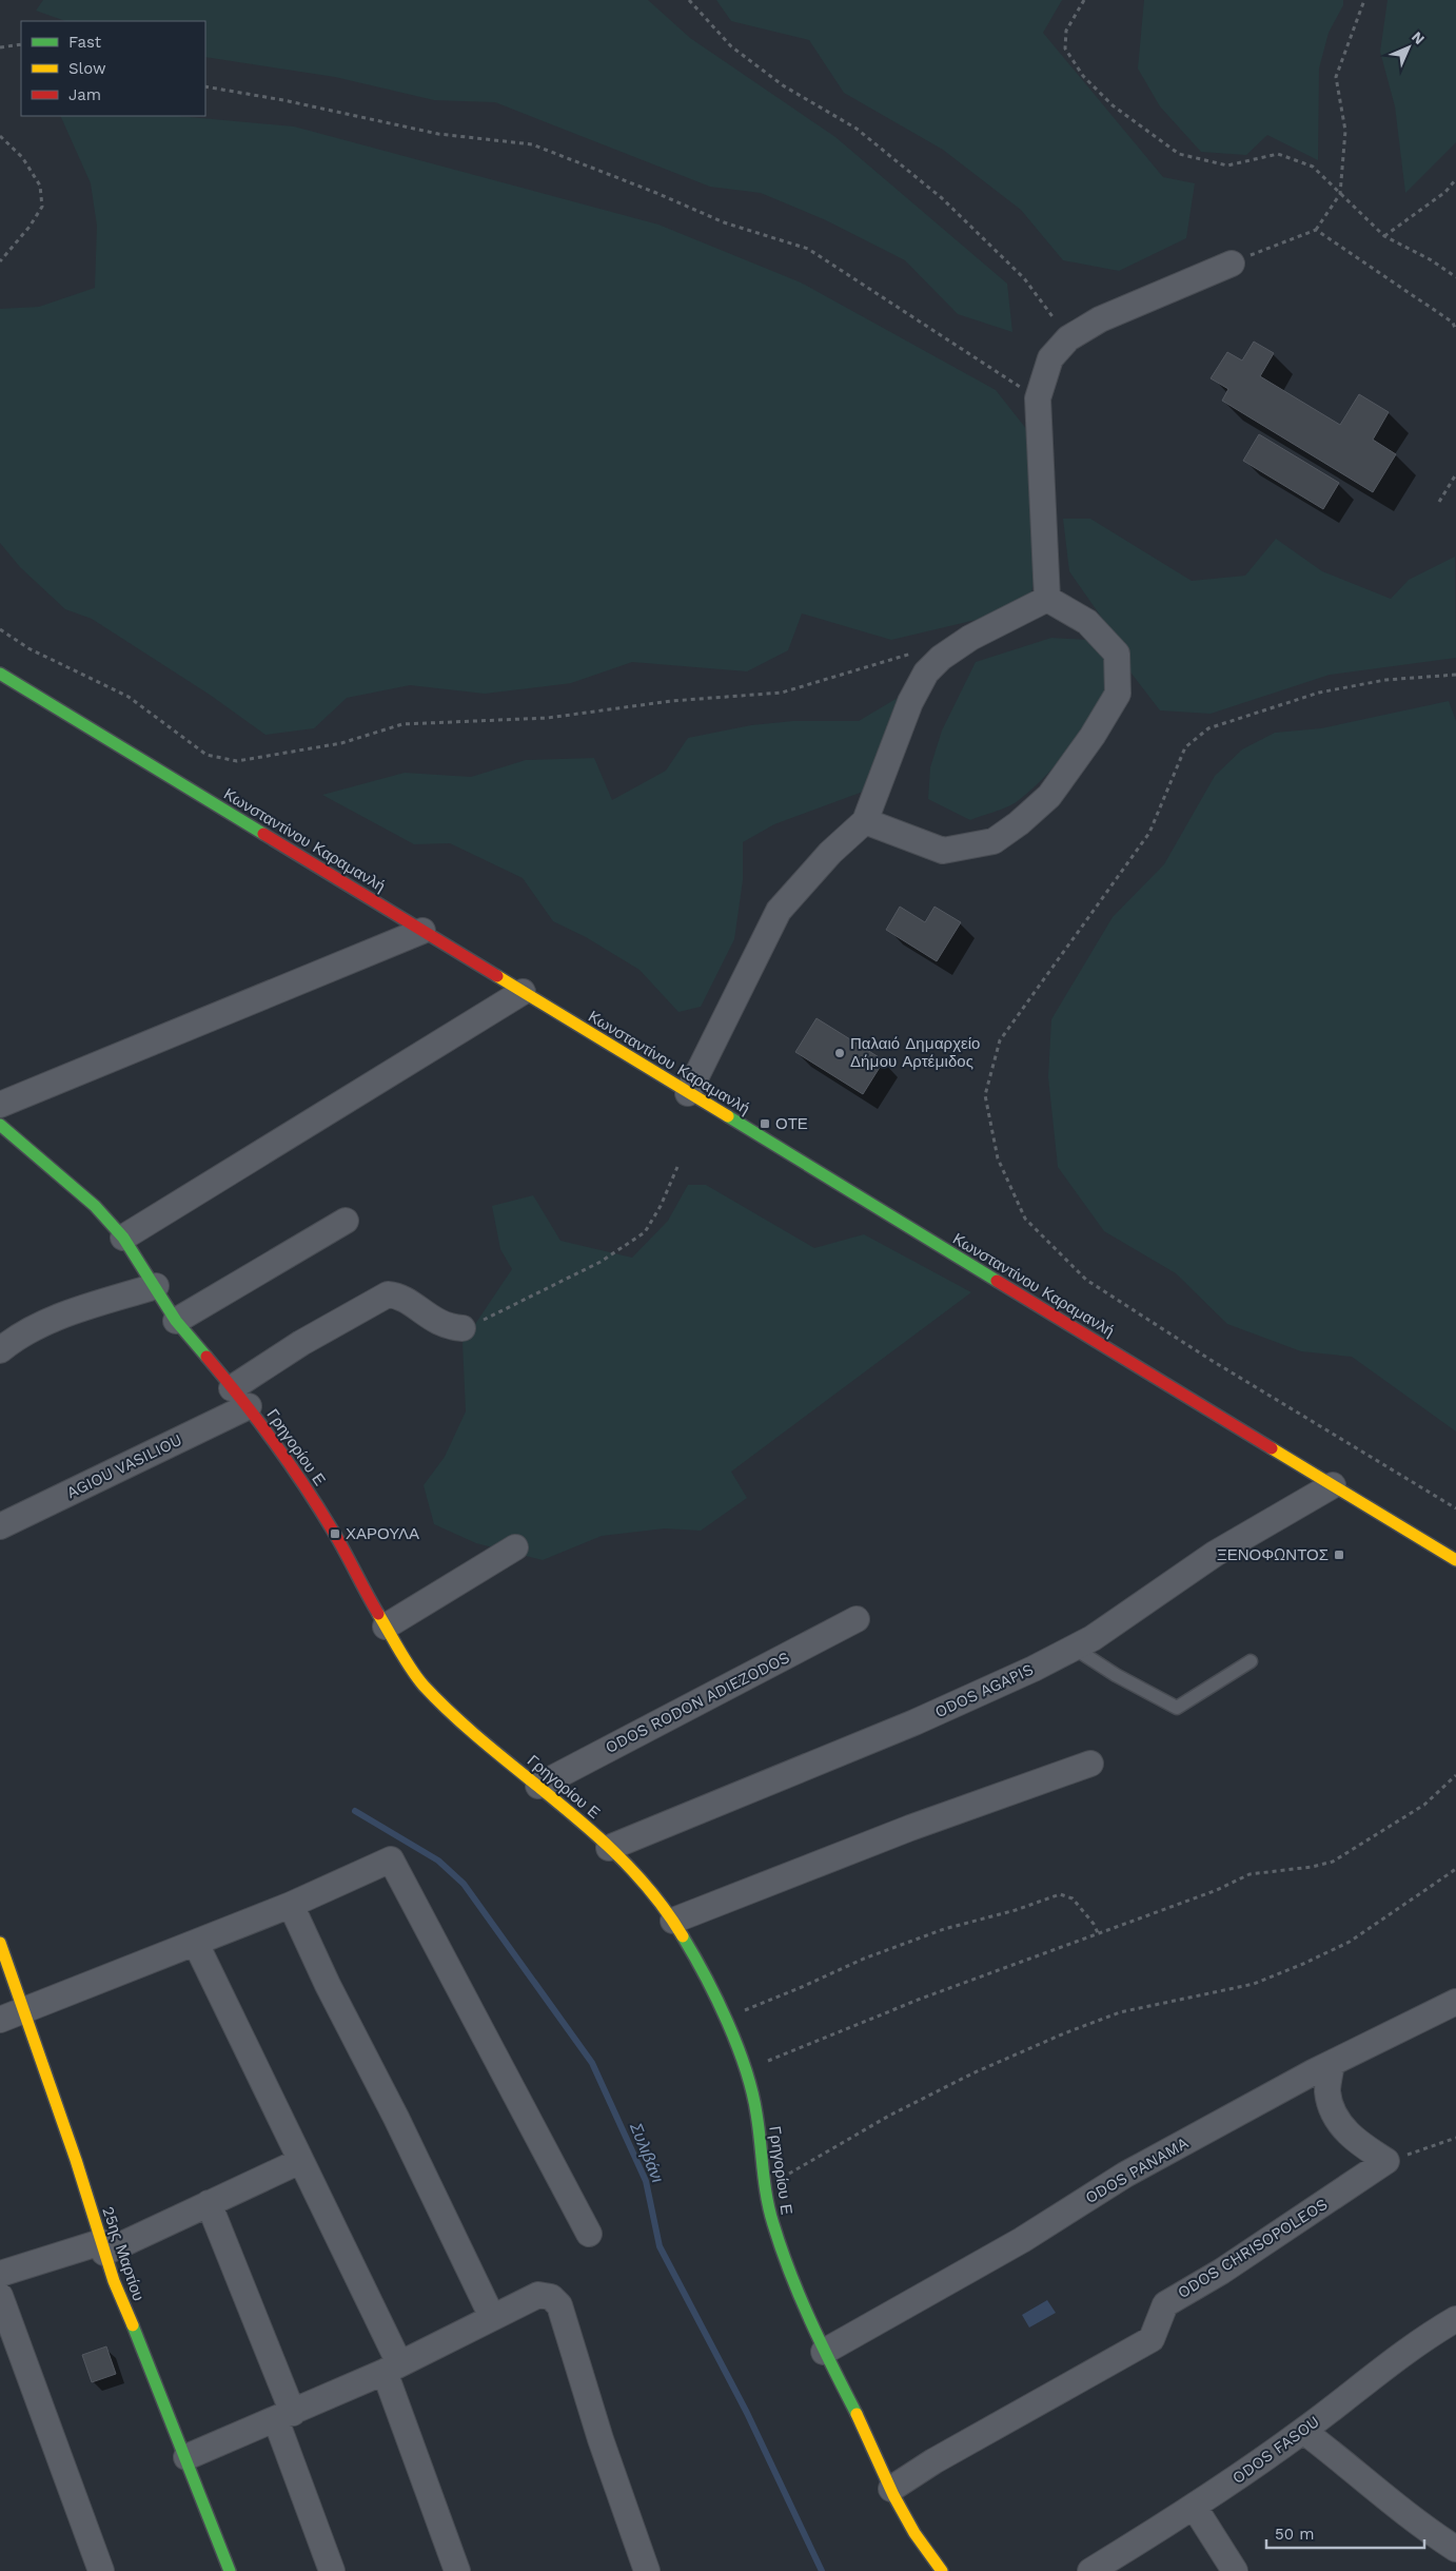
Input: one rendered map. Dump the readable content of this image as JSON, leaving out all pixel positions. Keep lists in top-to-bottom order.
{
  "streets": {
    "street": [
      "Κωνσταντίνου Καραμανλή",
      "Γρηγορίου Ε",
      "AGIOU VASILIOU",
      "ODOS AGAPIS",
      "ODOS RODON ADIEZODOS",
      "ODOS PANAMA",
      "ODOS CHRISOPOLEOS",
      "25ης Μαρτίου",
      "ODOS FASOU"
    ]
  },
  "crossings": [
    ["Κωνσταντίνου Καραμανλή", "ODOS AGAPIS"],
    ["Γρηγορίου Ε", "AGIOU VASILIOU"],
    ["Γρηγορίου Ε", "ODOS AGAPIS"],
    ["Γρηγορίου Ε", "ODOS RODON ADIEZODOS"],
    ["Γρηγορίου Ε", "ODOS PANAMA"],
    ["Γρηγορίου Ε", "ODOS CHRISOPOLEOS"]
  ],
  "water": ["Συλιβάνι"],
  "places": {
    "other": ["Παλαιό Δημαρχείο Δήμου Αρτέμιδος"],
    "transit": ["ΟΤΕ", "ΧΑΡΟΥΛΑ", "ΞΕΝΟΦΩΝΤΟΣ"]
  },
  "legend": ["Fast", "Slow", "Jam"],
  "scale_bar": "50 m",
  "north": "top right"
}
